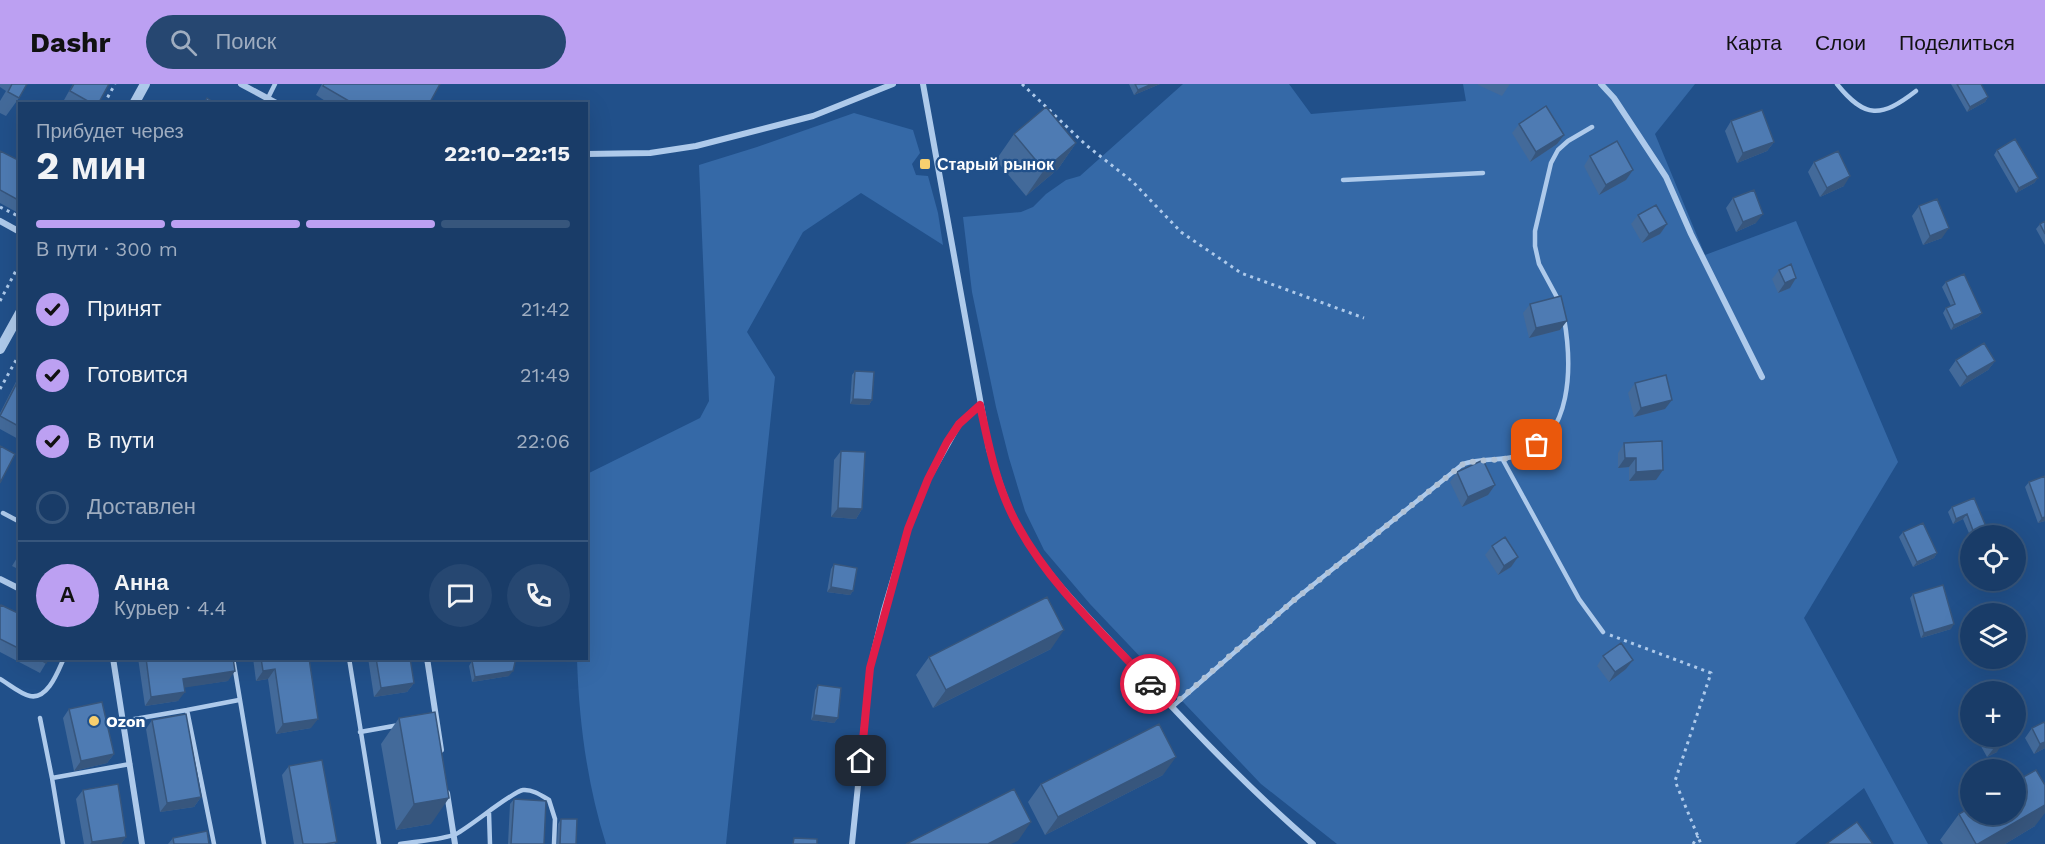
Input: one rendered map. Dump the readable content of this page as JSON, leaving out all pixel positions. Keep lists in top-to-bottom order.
{
  "places": {
    "transit": ["Старый рынок"],
    "other": ["Ozon"]
  },
  "page": {
    "header": "Dashr",
    "search": "Поиск",
    "nav": ["Карта", "Слои", "Поделиться"],
    "heading": ["2 мин", "Прибудет через", "22:10–22:15"],
    "panel": ["Анна", "Курьер · 4.4"],
    "bar": "В пути · 300 m",
    "list": [
      ["Принят", "21:42"],
      ["Готовится", "21:49"],
      ["В пути", "22:06"],
      "Доставлен"
    ],
    "map_buttons": ["+", "−"],
    "round": "А"
  }
}
